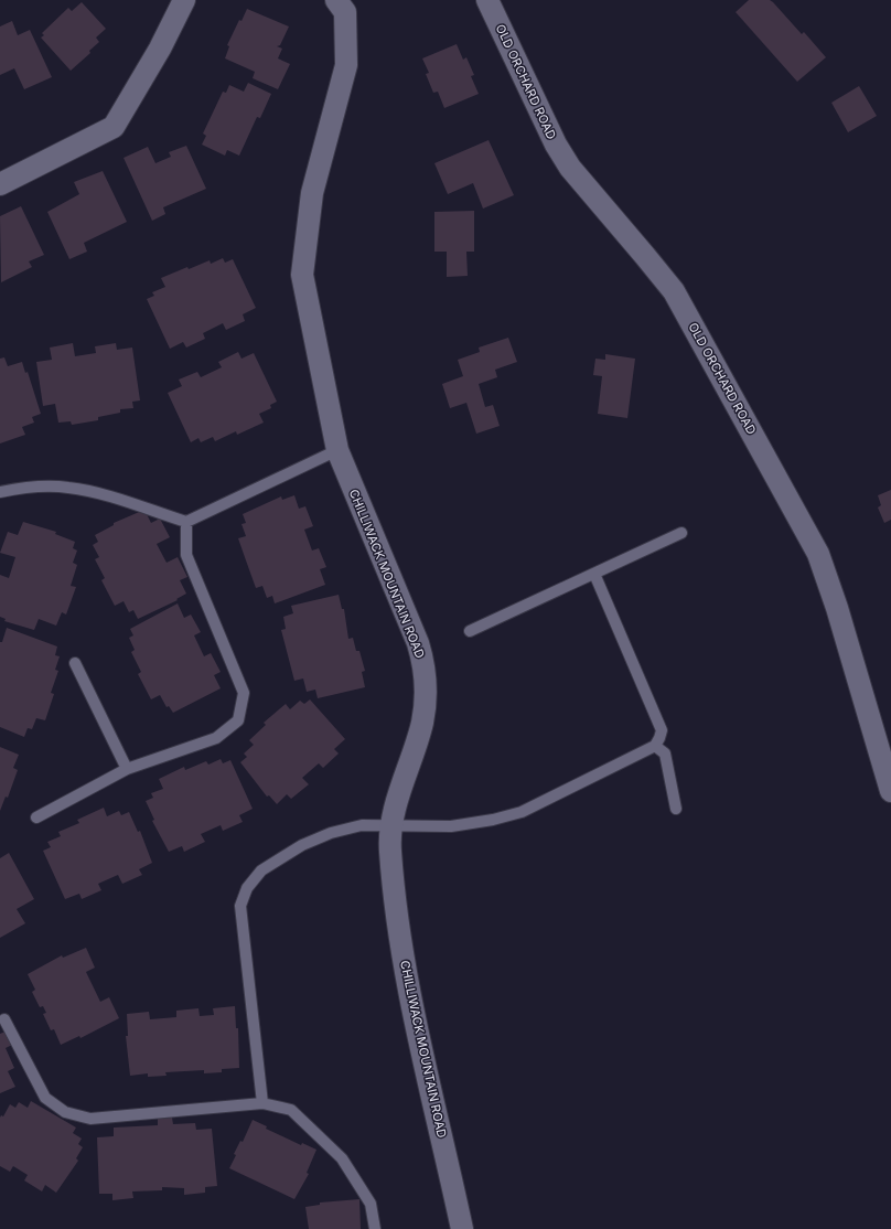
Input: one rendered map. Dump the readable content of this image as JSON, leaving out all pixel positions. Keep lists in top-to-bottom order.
{
  "streets": {
    "street": ["OLD ORCHARD ROAD", "CHILLIWACK MOUNTAIN ROAD"]
  }
}
